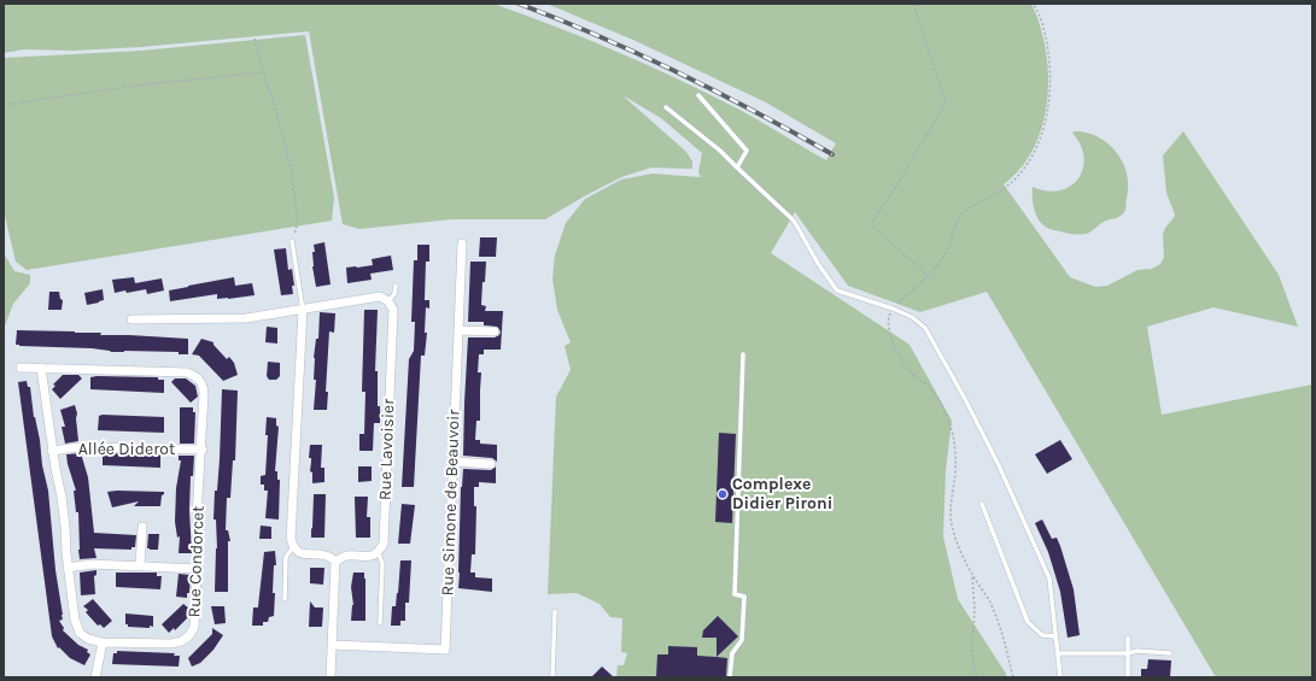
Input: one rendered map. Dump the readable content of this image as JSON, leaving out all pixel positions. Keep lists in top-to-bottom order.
{
  "streets": {
    "street": [
      "Allée Diderot",
      "Rue Lavoisier",
      "Rue Simone de Beauvoir",
      "Rue Condorcet"
    ]
  },
  "crossings": [
    ["Allée Diderot", "Rue Condorcet"]
  ],
  "places": ["Complexe Didier Pironi"]
}
